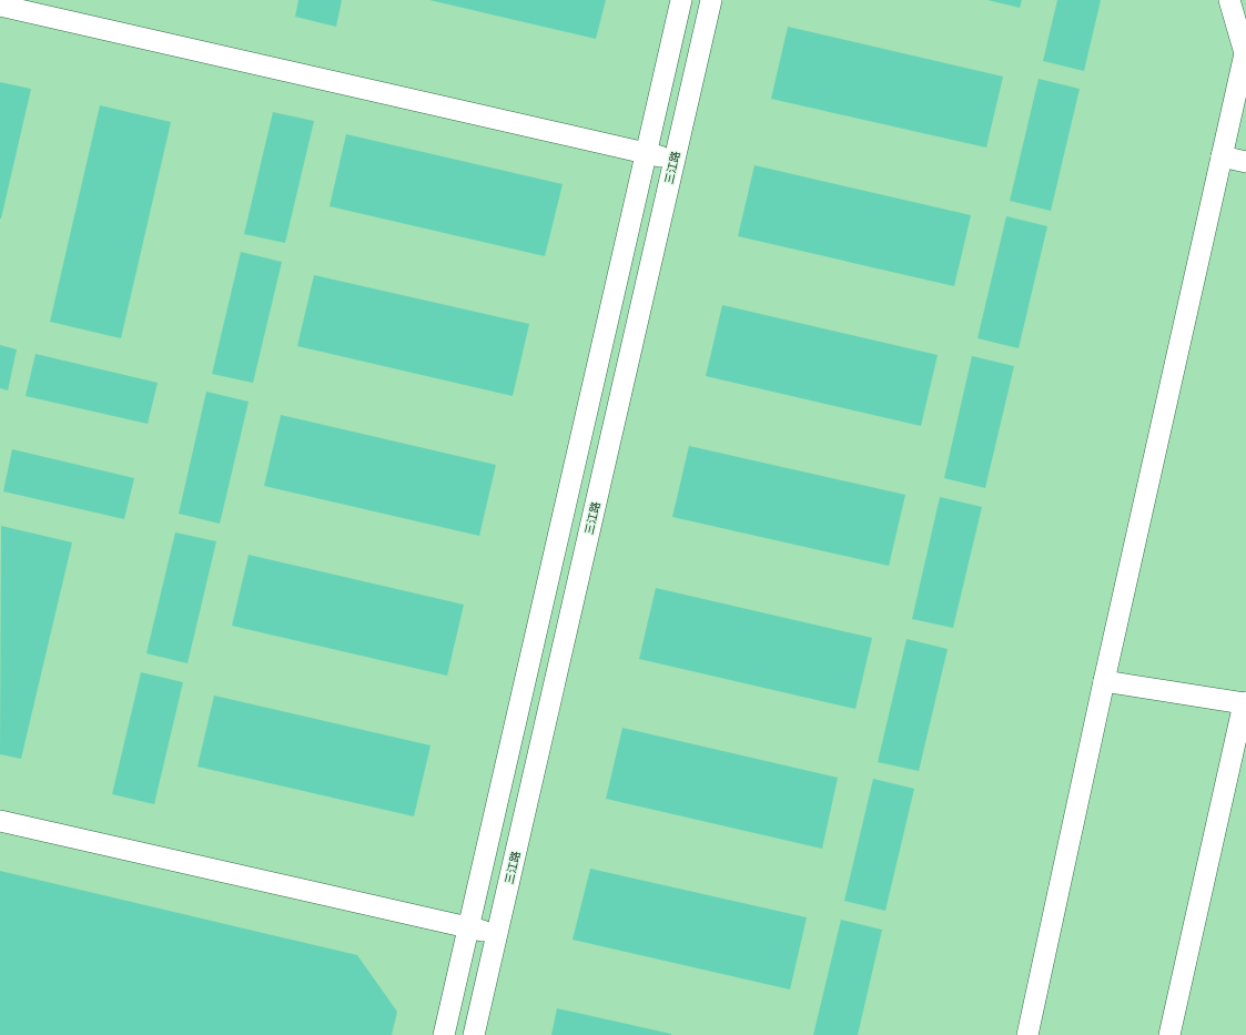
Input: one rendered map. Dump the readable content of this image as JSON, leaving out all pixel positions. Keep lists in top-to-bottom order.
{
  "streets": {
    "street": ["三江路"]
  }
}
